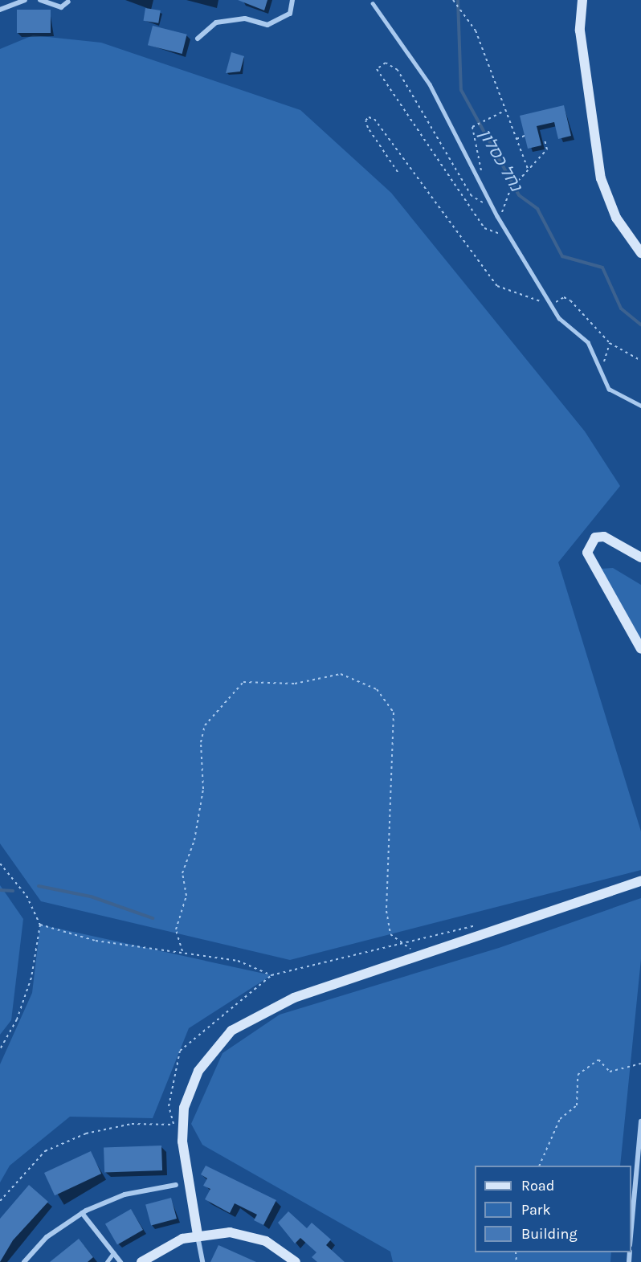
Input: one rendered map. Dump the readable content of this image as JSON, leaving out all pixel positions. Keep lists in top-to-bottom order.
{
  "water": ["נחל כסלון"],
  "legend": ["Road", "Park", "Building"]
}
